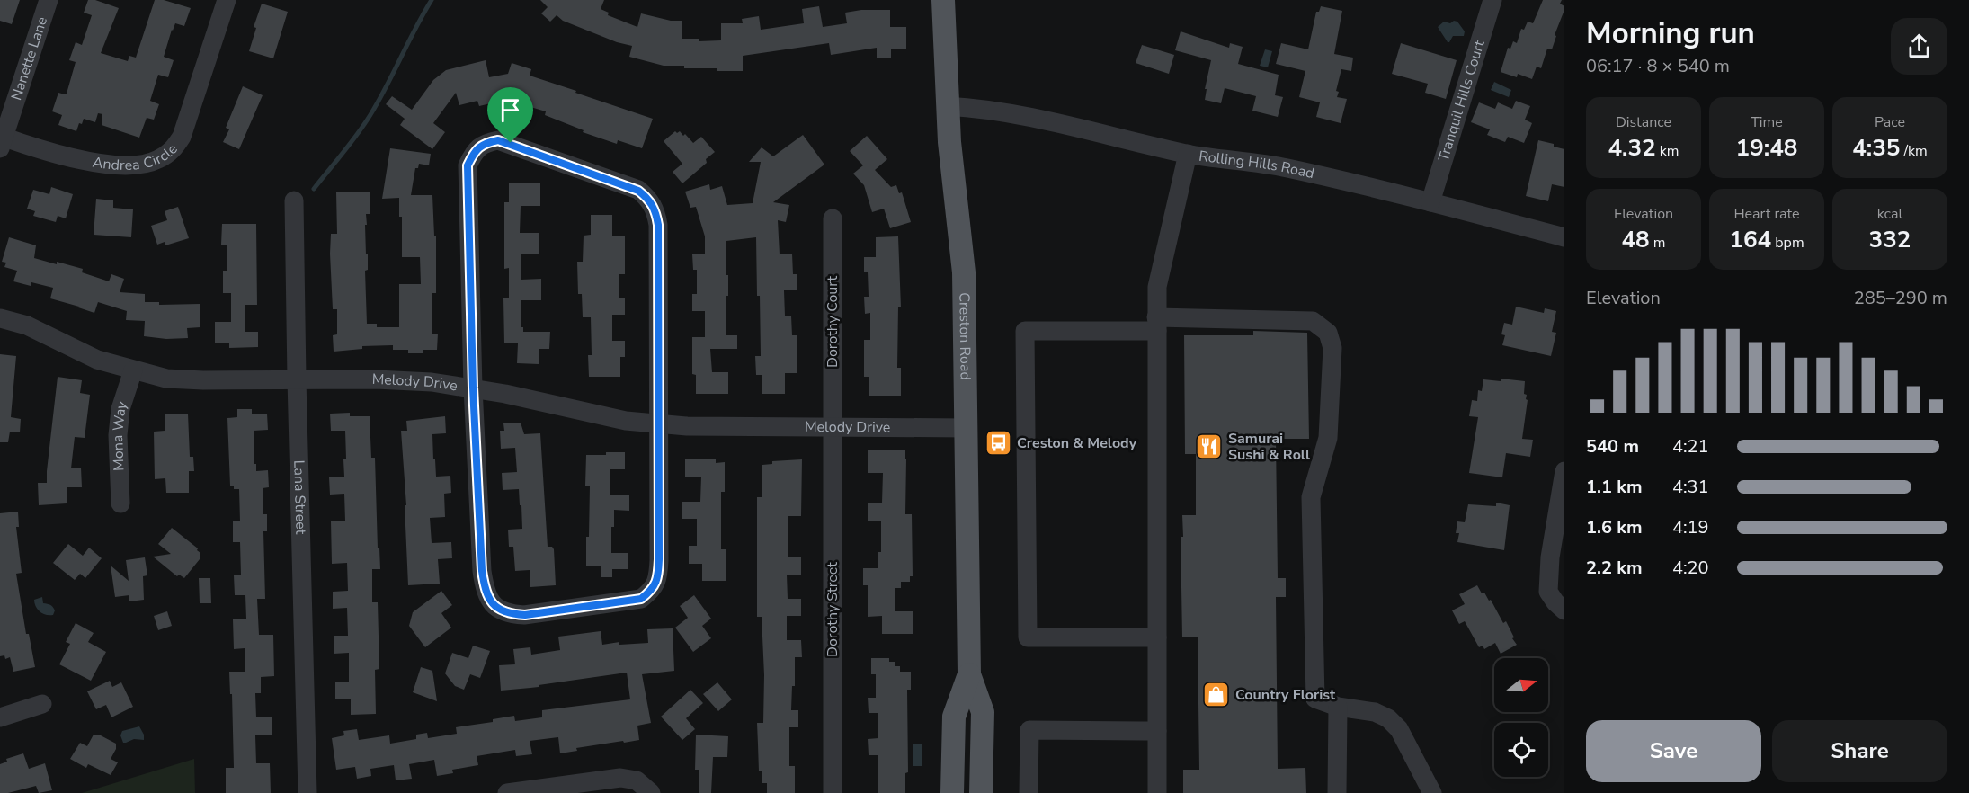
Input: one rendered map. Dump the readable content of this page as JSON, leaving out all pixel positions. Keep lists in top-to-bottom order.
{
  "streets": {
    "main road": ["Creston Road"],
    "street": [
      "Nanette Lane",
      "Tranquil Hills Court",
      "Andrea Circle",
      "Rolling Hills Road",
      "Dorothy Court",
      "Melody Drive",
      "Mona Way",
      "Lana Street",
      "Dorothy Street"
    ]
  },
  "crossings": [
    ["Nanette Lane", "Andrea Circle"],
    ["Tranquil Hills Court", "Rolling Hills Road"],
    ["Rolling Hills Road", "Creston Road"],
    ["Dorothy Court", "Melody Drive"],
    ["Dorothy Court", "Dorothy Street"],
    ["Creston Road", "Melody Drive"],
    ["Melody Drive", "Mona Way"],
    ["Melody Drive", "Lana Street"],
    ["Melody Drive", "Dorothy Street"]
  ],
  "places": {
    "bus stop": ["Creston & Melody"],
    "restaurant": ["Samurai Sushi & Roll"],
    "shop": ["Country Florist"]
  },
  "north": "right",
  "page": {
    "heading": ["Morning run", "06:17 · 8 × 540 m"],
    "stats": [
      ["Distance", "4.32 km"],
      ["Time", "19:48"],
      ["Pace", "4:35 /km"],
      ["Elevation", "48 m"],
      ["Heart rate", "164 bpm"],
      ["kcal", "332"]
    ],
    "chart": ["Elevation", "285–290 m"],
    "list": [
      {
        "name": "540 m",
        "note": "4:21"
      },
      {
        "name": "1.1 km",
        "note": "4:31"
      },
      {
        "name": "1.6 km",
        "note": "4:19"
      },
      {
        "name": "2.2 km",
        "note": "4:20"
      }
    ],
    "buttons": ["Save", "Share"]
  }
}
